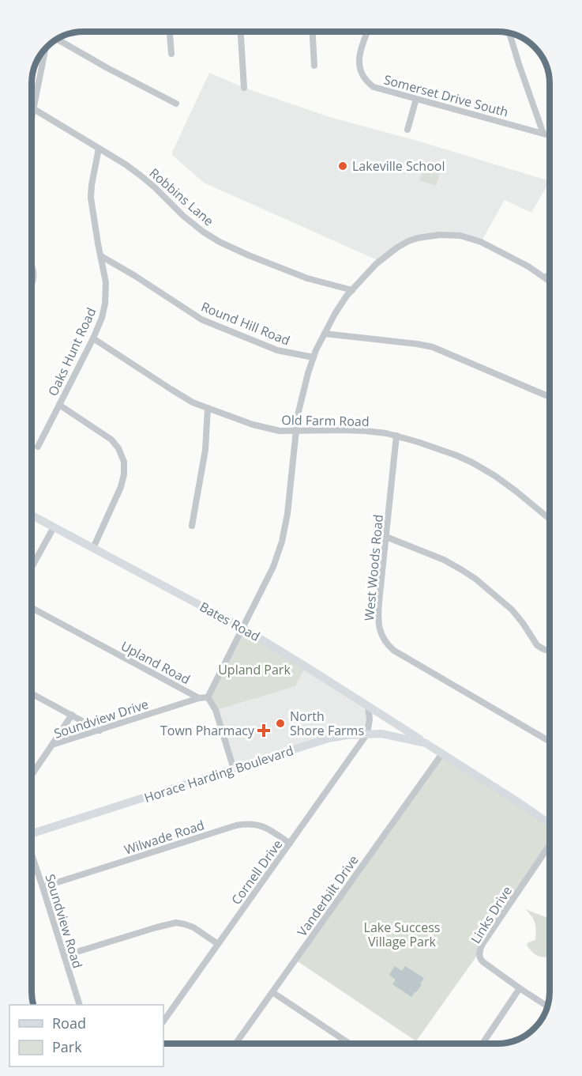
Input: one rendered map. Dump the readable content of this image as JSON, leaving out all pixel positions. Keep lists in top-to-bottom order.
{
  "streets": {
    "street": [
      "Somerset Drive South",
      "Robbins Lane",
      "Round Hill Road",
      "Oaks Hunt Road",
      "Old Farm Road",
      "West Woods Road",
      "Bates Road",
      "Upland Road",
      "Soundview Drive",
      "Horace Harding Boulevard",
      "Wilwade Road",
      "Cornell Drive",
      "Vanderbilt Drive",
      "Links Drive",
      "Soundview Road"
    ]
  },
  "crossings": [
    ["Robbins Lane", "Oaks Hunt Road"],
    ["Round Hill Road", "Oaks Hunt Road"],
    ["Oaks Hunt Road", "Old Farm Road"],
    ["Old Farm Road", "West Woods Road"],
    ["Bates Road", "Horace Harding Boulevard"],
    ["Upland Road", "Soundview Drive"],
    ["Horace Harding Boulevard", "Cornell Drive"],
    ["Horace Harding Boulevard", "Vanderbilt Drive"],
    ["Wilwade Road", "Cornell Drive"],
    ["Wilwade Road", "Soundview Road"]
  ],
  "parks": ["Upland Park", "Lake Success Village Park"],
  "places": {
    "other": ["Lakeville School", "North Shore Farms"],
    "health": ["Town Pharmacy"]
  },
  "legend": ["Road", "Park"]
}
